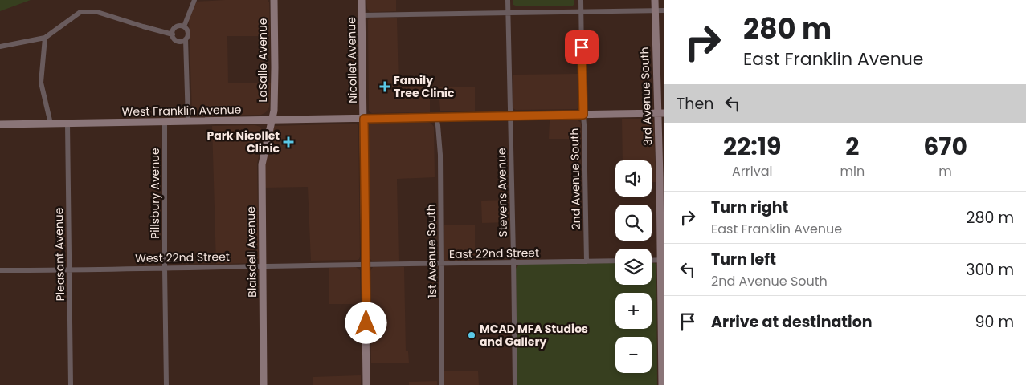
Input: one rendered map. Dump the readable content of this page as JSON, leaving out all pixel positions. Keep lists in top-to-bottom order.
{
  "streets": {
    "street": [
      "LaSalle Avenue",
      "Nicollet Avenue",
      "3rd Avenue South",
      "West Franklin Avenue",
      "2nd Avenue South",
      "Stevens Avenue",
      "Pillsbury Avenue",
      "1st Avenue South",
      "Blaisdell Avenue",
      "East 22nd Street",
      "Pleasant Avenue",
      "West 22nd Street"
    ]
  },
  "crossings": [
    ["LaSalle Avenue", "West Franklin Avenue"],
    ["LaSalle Avenue", "Blaisdell Avenue"],
    ["Nicollet Avenue", "West Franklin Avenue"],
    ["Nicollet Avenue", "East 22nd Street"],
    ["Nicollet Avenue", "West 22nd Street"],
    ["3rd Avenue South", "West Franklin Avenue"],
    ["West Franklin Avenue", "2nd Avenue South"],
    ["West Franklin Avenue", "Stevens Avenue"],
    ["West Franklin Avenue", "Pillsbury Avenue"],
    ["West Franklin Avenue", "1st Avenue South"],
    ["West Franklin Avenue", "Blaisdell Avenue"],
    ["West Franklin Avenue", "Pleasant Avenue"],
    ["2nd Avenue South", "East 22nd Street"],
    ["Stevens Avenue", "East 22nd Street"],
    ["Pillsbury Avenue", "West 22nd Street"],
    ["1st Avenue South", "East 22nd Street"],
    ["Blaisdell Avenue", "West 22nd Street"],
    ["East 22nd Street", "West 22nd Street"],
    ["Pleasant Avenue", "West 22nd Street"]
  ],
  "places": {
    "health": ["Family Tree Clinic", "Park Nicollet Clinic"],
    "other": ["MCAD MFA Studios and Gallery"]
  },
  "page": {
    "turn": ["280 m", "East Franklin Avenue"],
    "then": "Then",
    "eta": [
      "22:19",
      "Arrival",
      "2",
      "min",
      "670",
      "m"
    ],
    "map_buttons": ["+", "−"],
    "list": [
      {
        "name": "Turn right",
        "note": "East Franklin Avenue",
        "value": "280 m"
      },
      {
        "name": "Turn left",
        "note": "2nd Avenue South",
        "value": "300 m"
      },
      {
        "name": "Arrive at destination",
        "value": "90 m"
      }
    ]
  }
}
